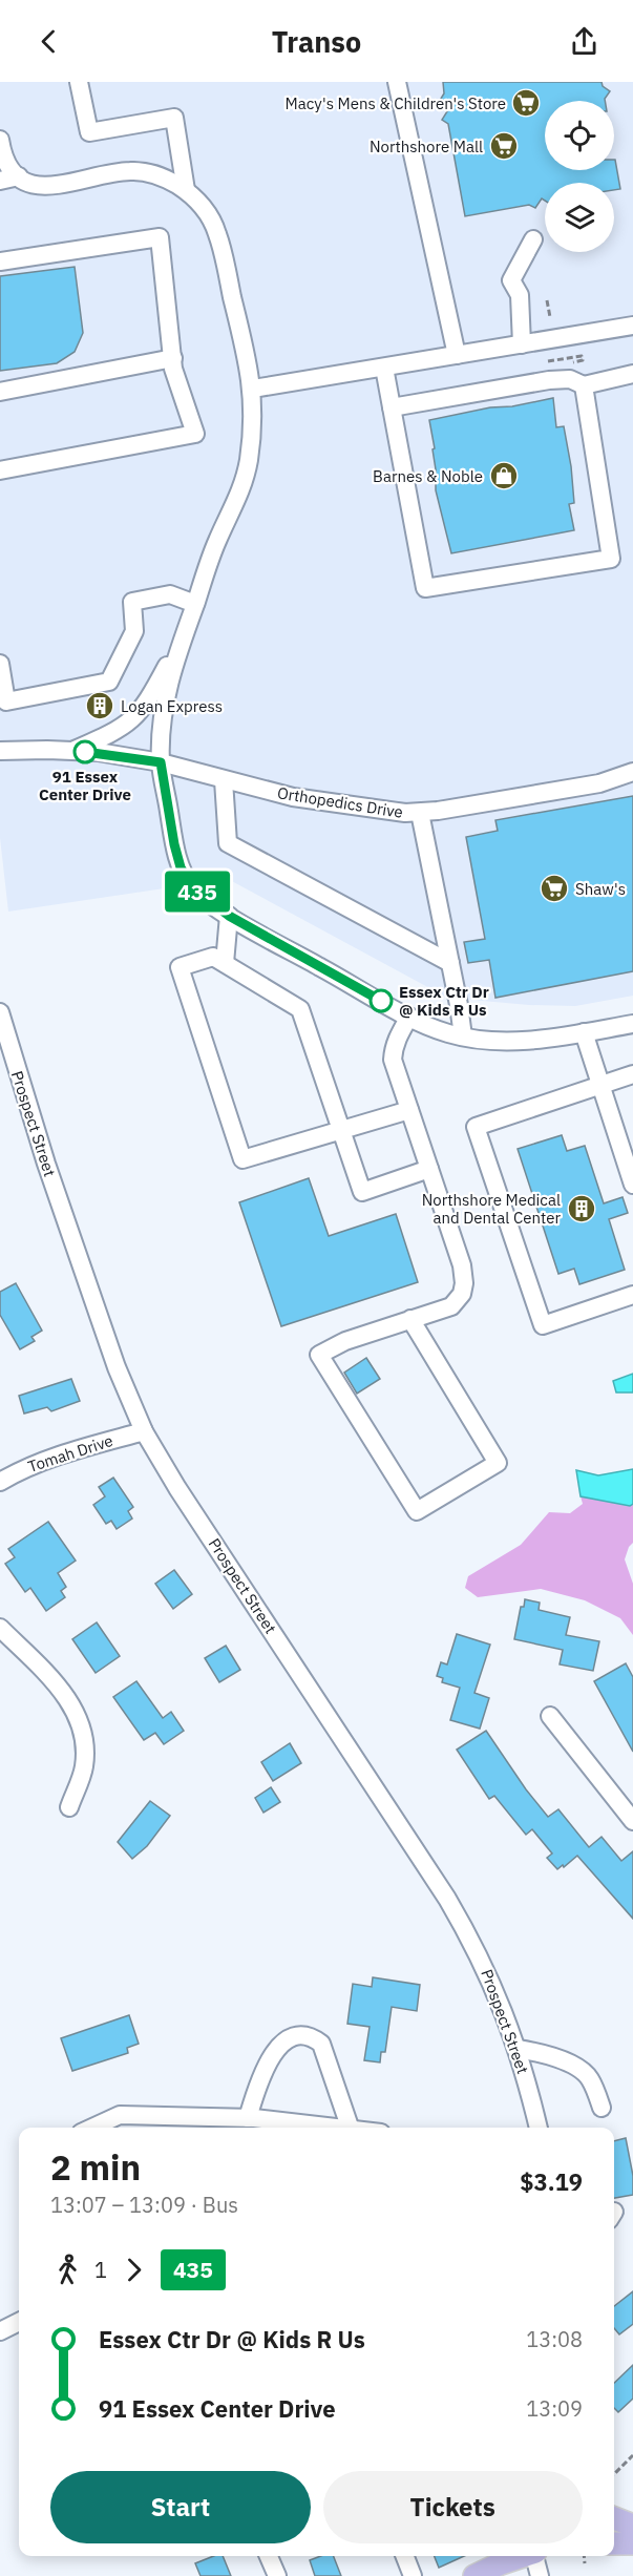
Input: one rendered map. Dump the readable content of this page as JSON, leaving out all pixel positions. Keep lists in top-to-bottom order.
{
  "streets": {
    "street": ["Orthopedics Drive", "Prospect Street", "Tomah Drive"]
  },
  "crossings": [
    ["Prospect Street", "Tomah Drive"]
  ],
  "places": {
    "supermarket": ["Macy's Mens & Children's Store", "Northshore Mall", "Shaw's"],
    "shop": ["Barnes & Noble"],
    "building": ["Logan Express", "Northshore Medical and Dental Center"],
    "other": ["91 Essex Center Drive", "Essex Ctr Dr @ Kids R Us"]
  },
  "lines": ["bus line 435"],
  "page": {
    "header": "Transo",
    "on_map": "435",
    "heading": ["2 min", "13:07 – 13:09 · Bus", "$3.19"],
    "legs": ["1", "435"],
    "list": [
      {
        "name": "Essex Ctr Dr @ Kids R Us",
        "value": "13:08"
      },
      {
        "name": "91 Essex Center Drive",
        "value": "13:09"
      }
    ],
    "buttons": ["Start", "Tickets"]
  }
}
